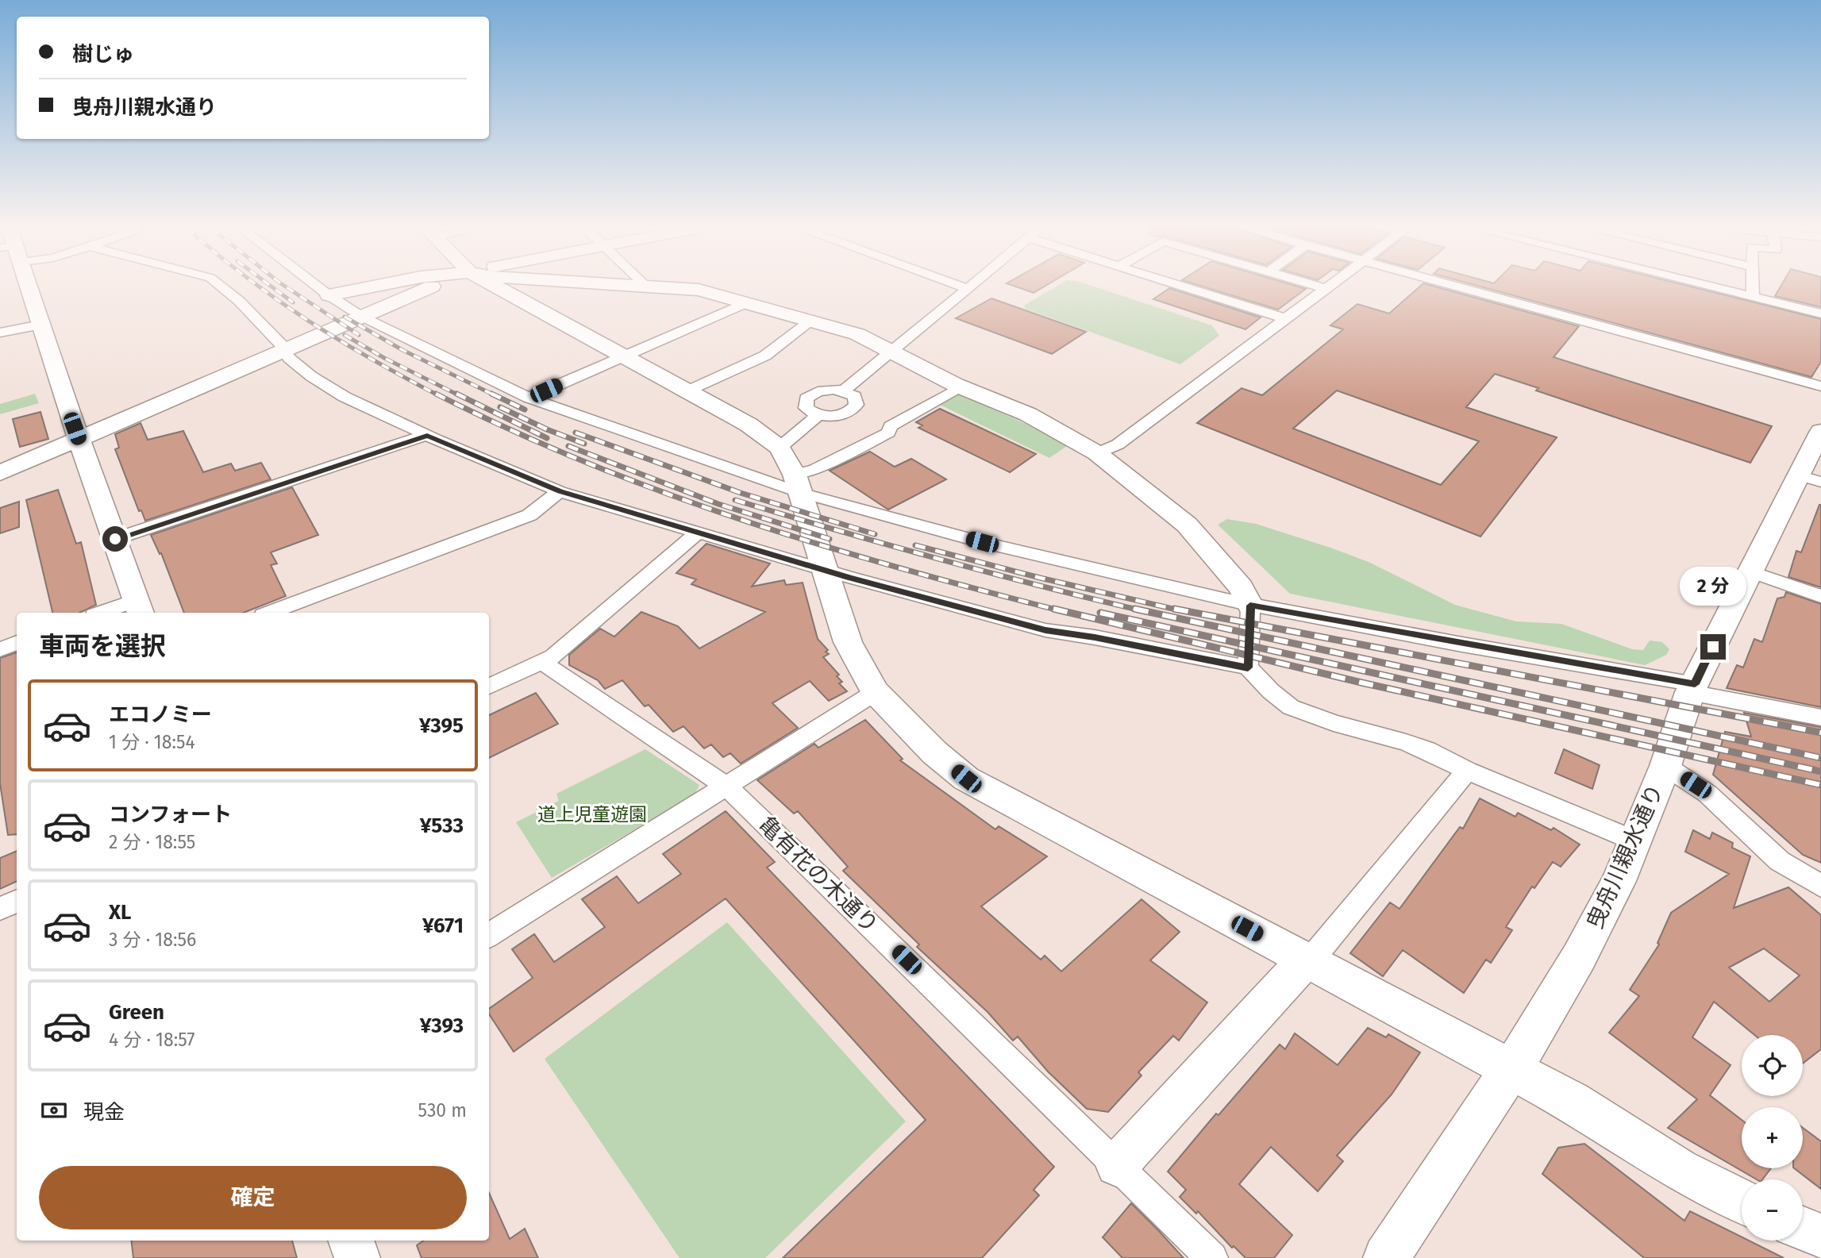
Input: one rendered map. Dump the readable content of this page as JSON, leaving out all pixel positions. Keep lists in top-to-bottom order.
{
  "streets": {
    "street": ["曳舟川親水通り", "亀有花の木通り"]
  },
  "parks": ["道上児童遊園"],
  "page": {
    "banner": ["樹じゅ", "曳舟川親水通り"],
    "bubble": "2 分",
    "heading": "車両を選択",
    "list": [
      {
        "name": "エコノミー",
        "note": "1 分 · 18:54",
        "value": "¥395"
      },
      {
        "name": "コンフォート",
        "note": "2 分 · 18:55",
        "value": "¥533"
      },
      {
        "name": "XL",
        "note": "3 分 · 18:56",
        "value": "¥671"
      },
      {
        "name": "Green",
        "note": "4 分 · 18:57",
        "value": "¥393"
      }
    ],
    "map_buttons": ["+", "−"],
    "pay": ["現金", "530 m"],
    "buttons": "確定"
  }
}
